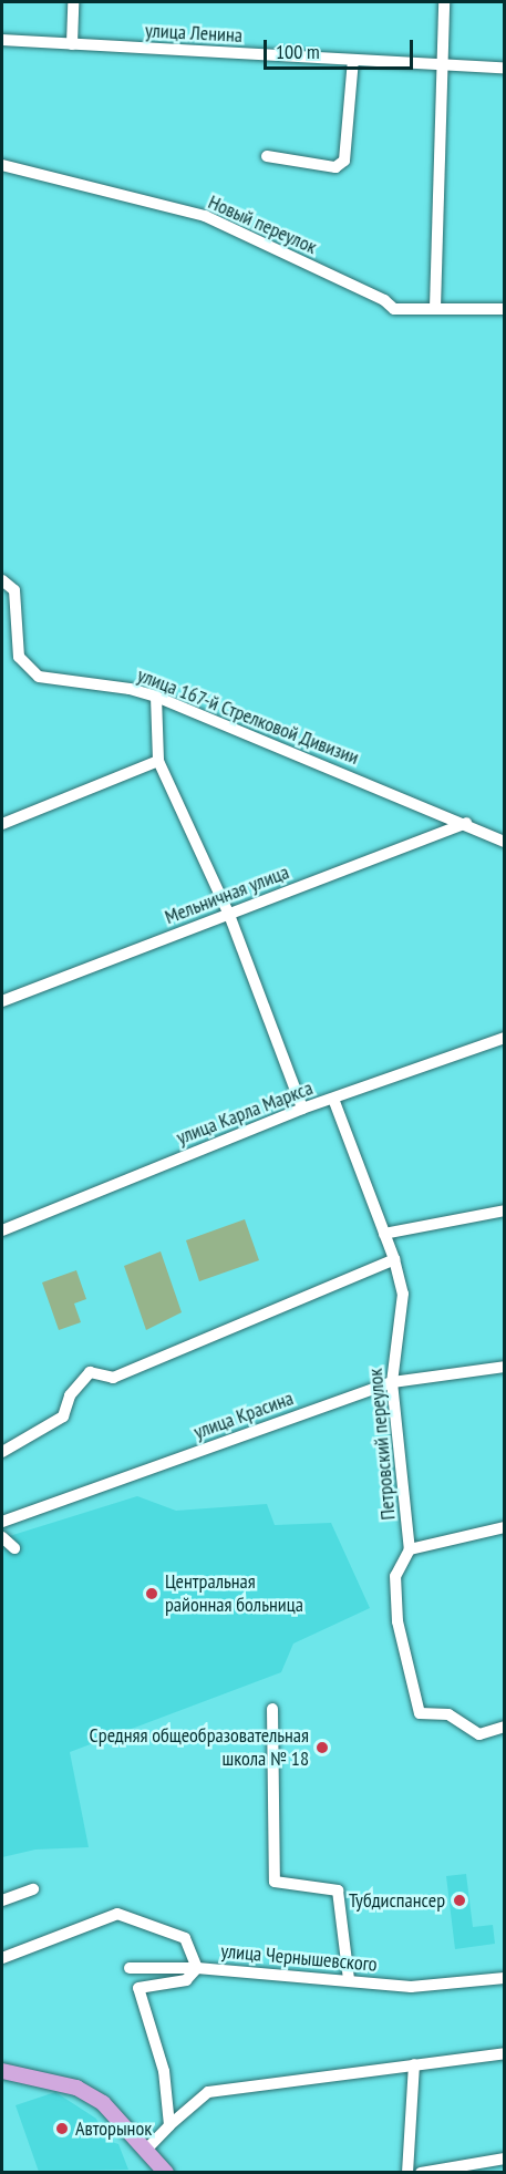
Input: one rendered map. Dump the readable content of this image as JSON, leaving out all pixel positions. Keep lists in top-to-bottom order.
{
  "streets": {
    "street": [
      "улица Ленина",
      "Новый переулок",
      "улица 167-й Стрелковой Дивизии",
      "Мельничная улица",
      "улица Карла Маркса",
      "улица Красина",
      "Петровский переулок",
      "улица Чернышевского"
    ]
  },
  "crossings": [
    ["улица 167-й Стрелковой Дивизии", "Мельничная улица"],
    ["улица Карла Маркса", "Петровский переулок"],
    ["улица Красина", "Петровский переулок"]
  ],
  "places": [
    "Центральная районная больница",
    "Средняя общеобразовательная школа № 18",
    "Тубдиспансер",
    "Авторынок"
  ],
  "scale_bar": "100 m"
}
